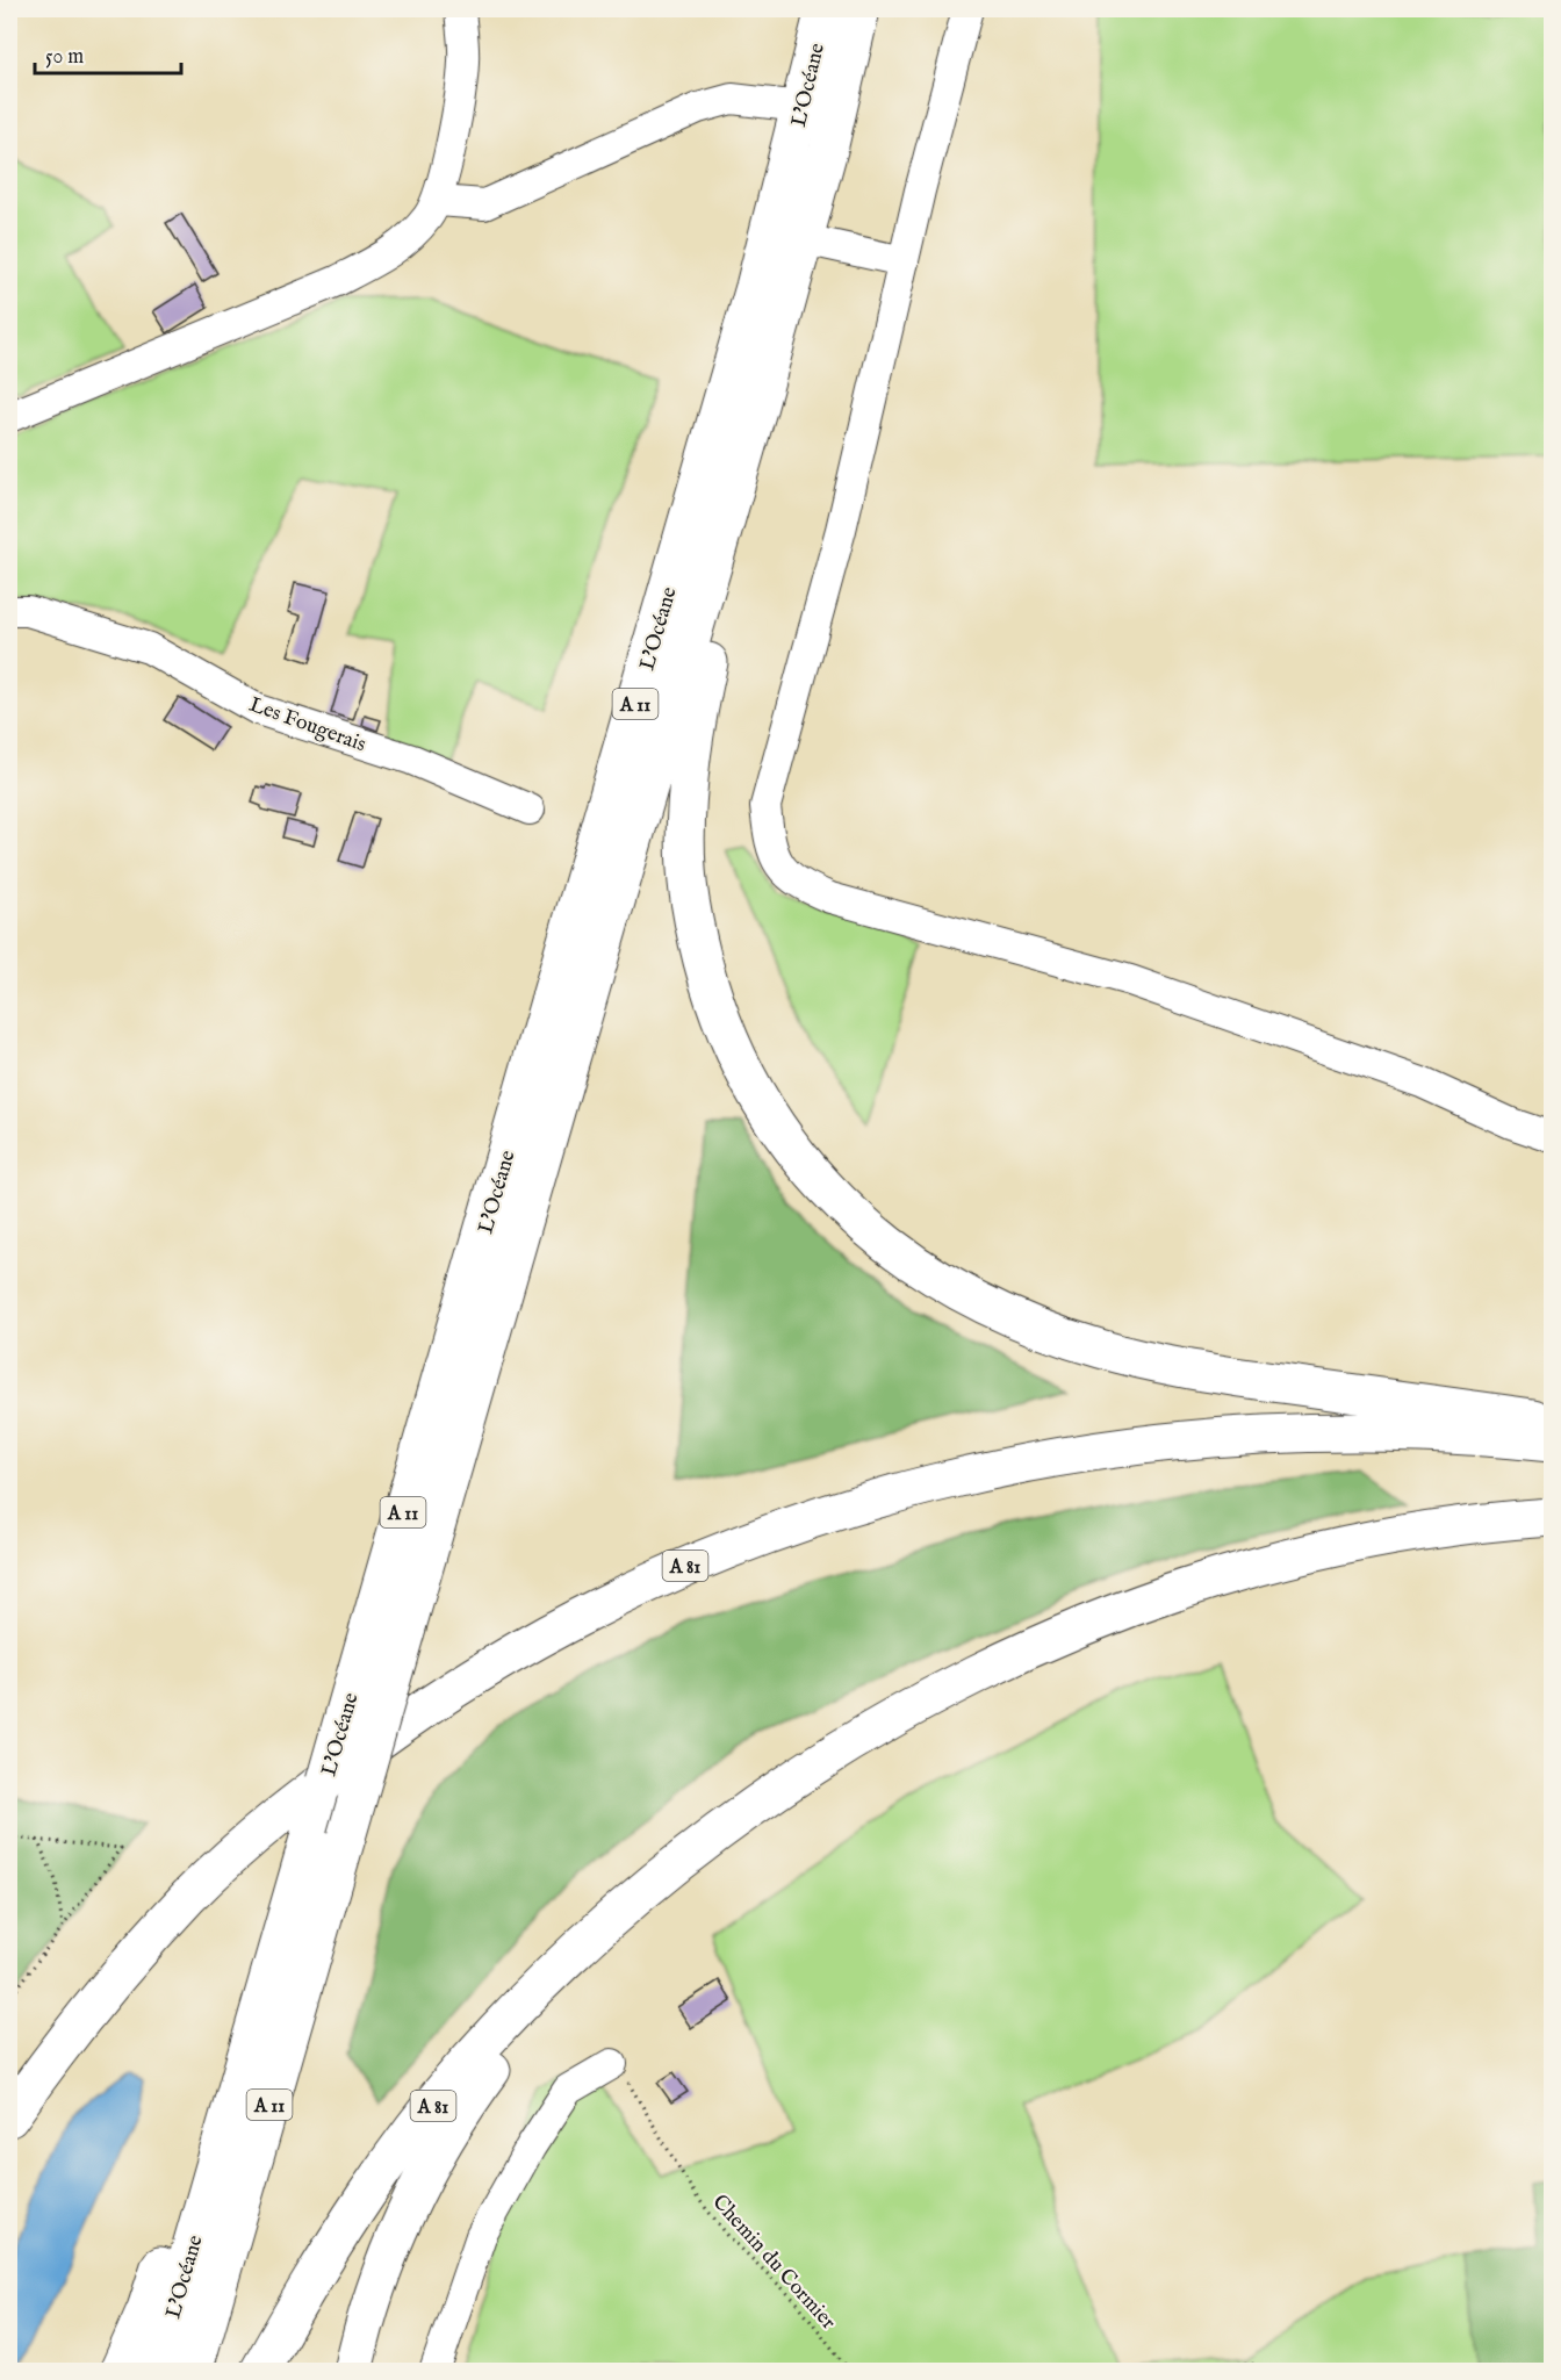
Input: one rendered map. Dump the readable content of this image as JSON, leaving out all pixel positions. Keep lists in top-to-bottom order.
{
  "streets": {
    "highway": ["L’Océane", "A 11", "A 81"],
    "street": ["Les Fougerais"],
    "path": ["Chemin du Cormier"]
  },
  "scale_bar": "50 m"
}
